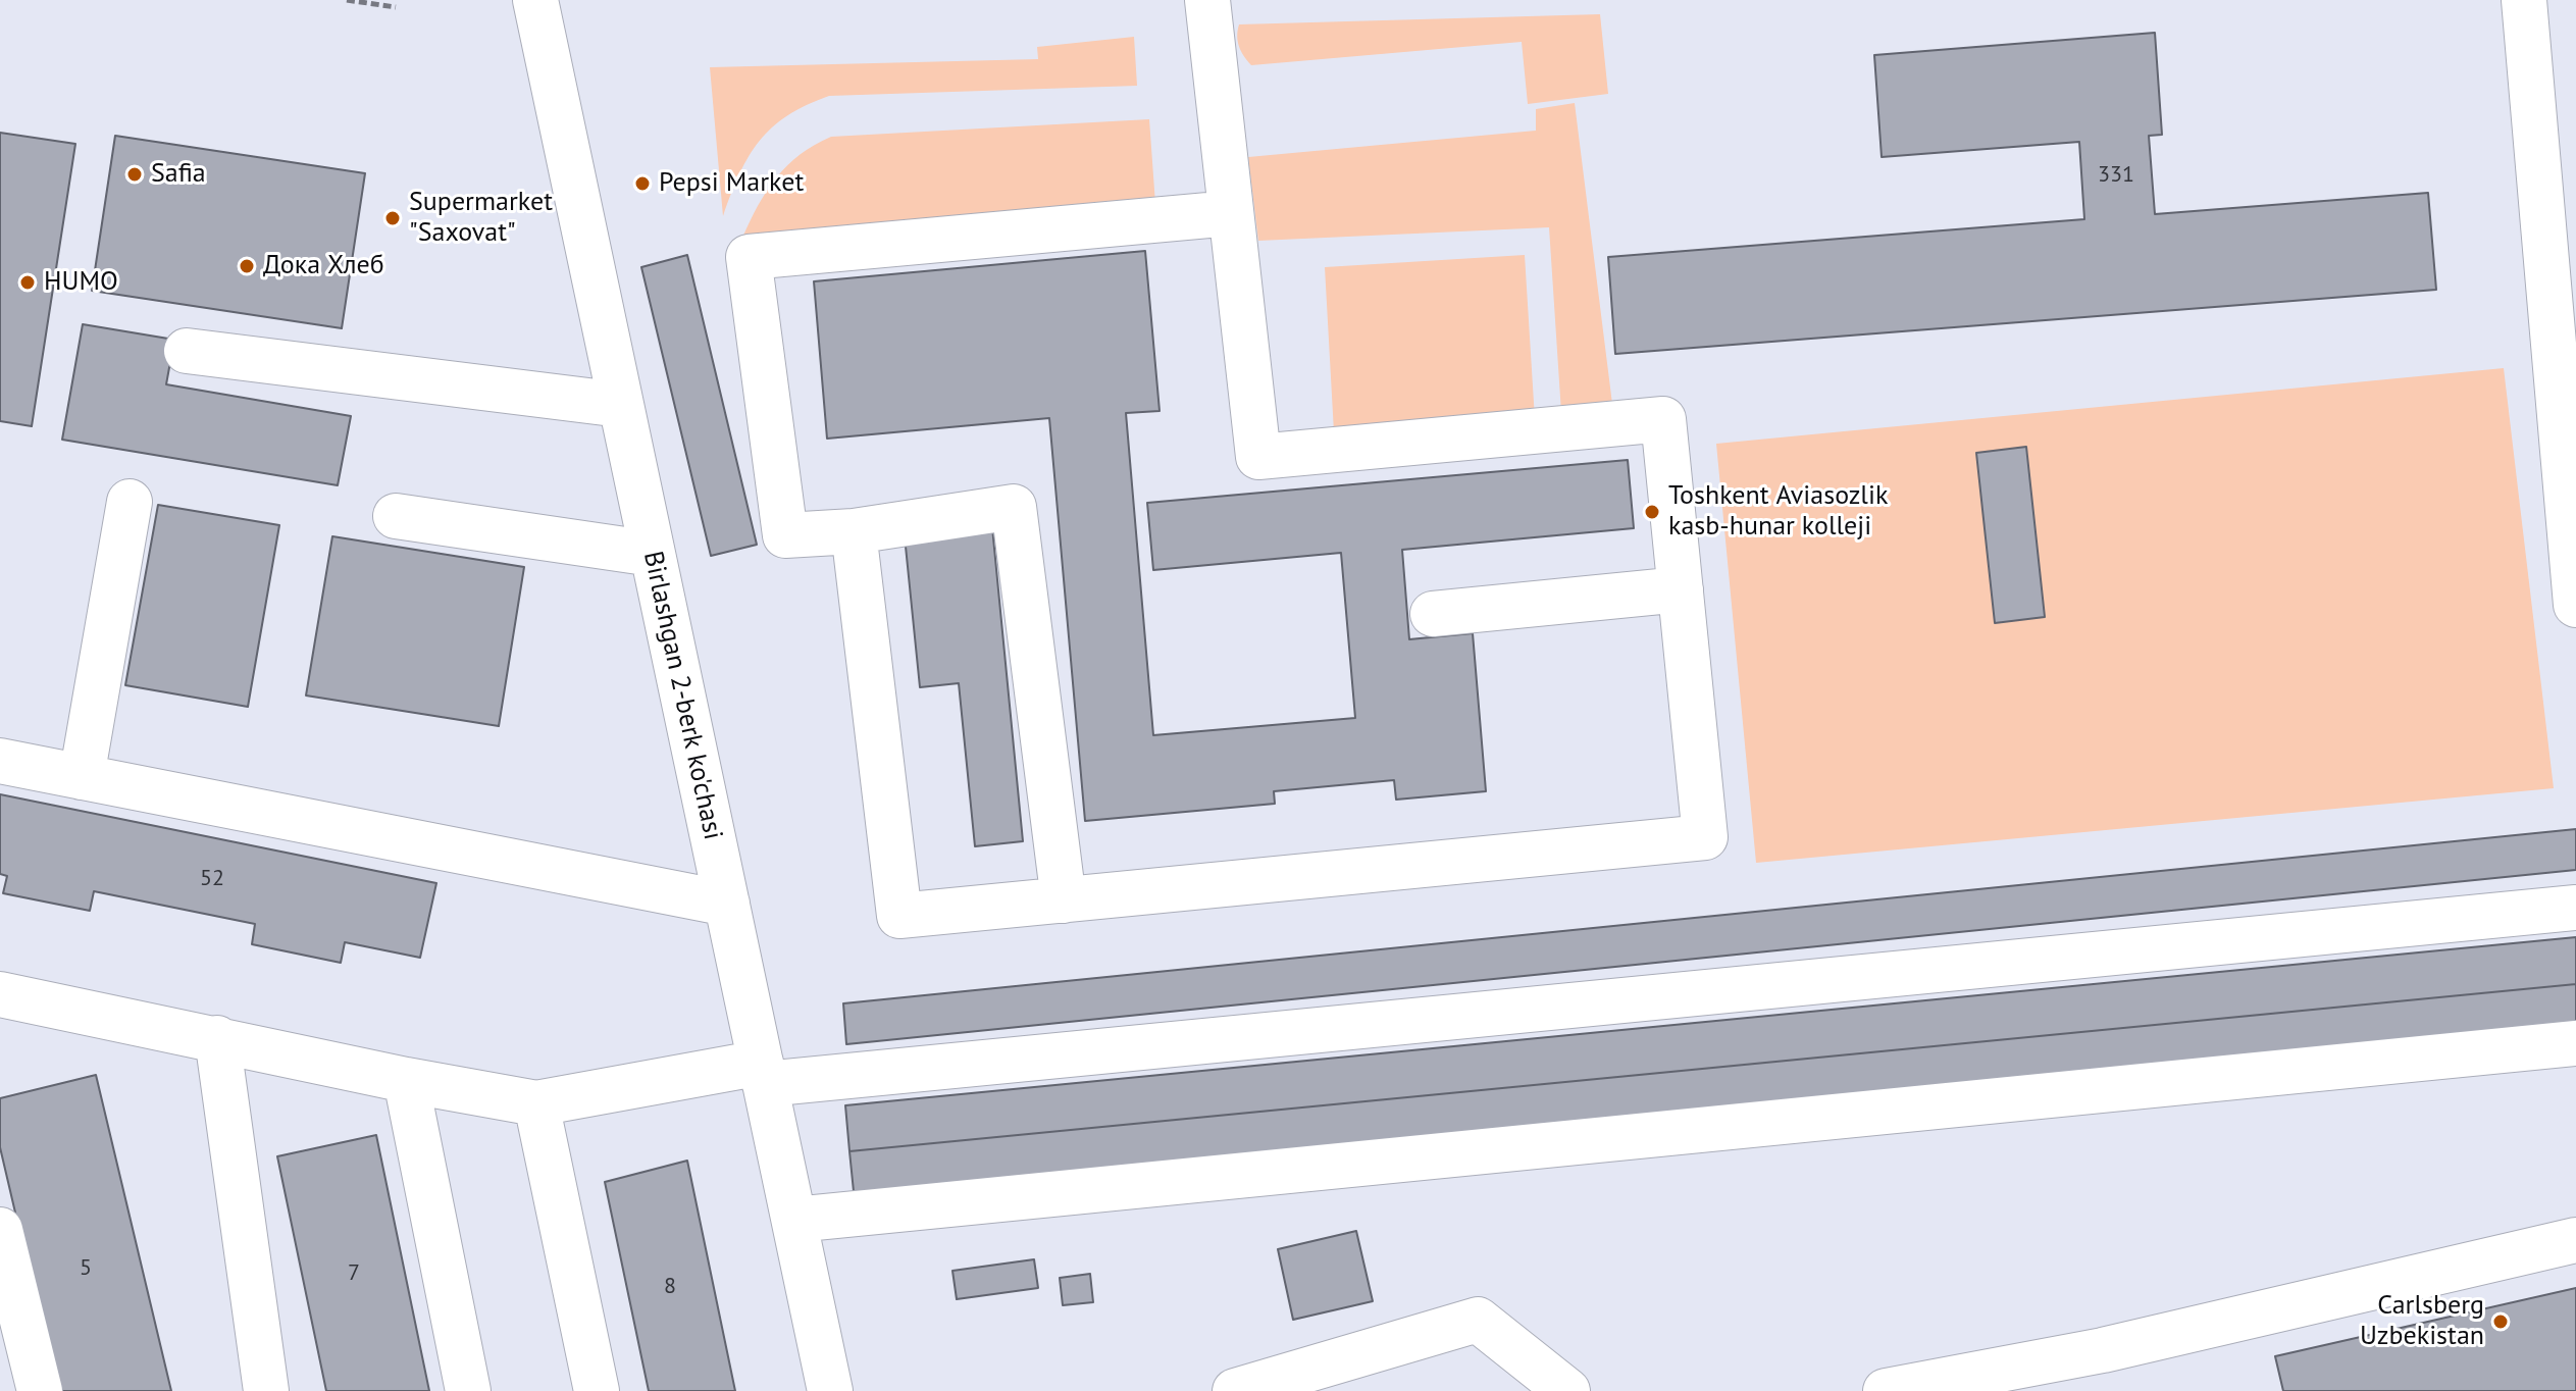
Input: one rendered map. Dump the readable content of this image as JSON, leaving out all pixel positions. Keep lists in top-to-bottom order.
{
  "streets": {
    "street": ["Birlashgan 2-berk ko'chasi"]
  },
  "places": [
    "Safia",
    "Pepsi Market",
    "Supermarket \"Saxovat\"",
    "Дока Хлеб",
    "HUMO",
    "Toshkent Aviasozlik kasb-hunar kolleji",
    "Carlsberg Uzbekistan"
  ],
  "house_numbers": [
    "331",
    "52",
    "5",
    "7",
    "8"
  ]
}
